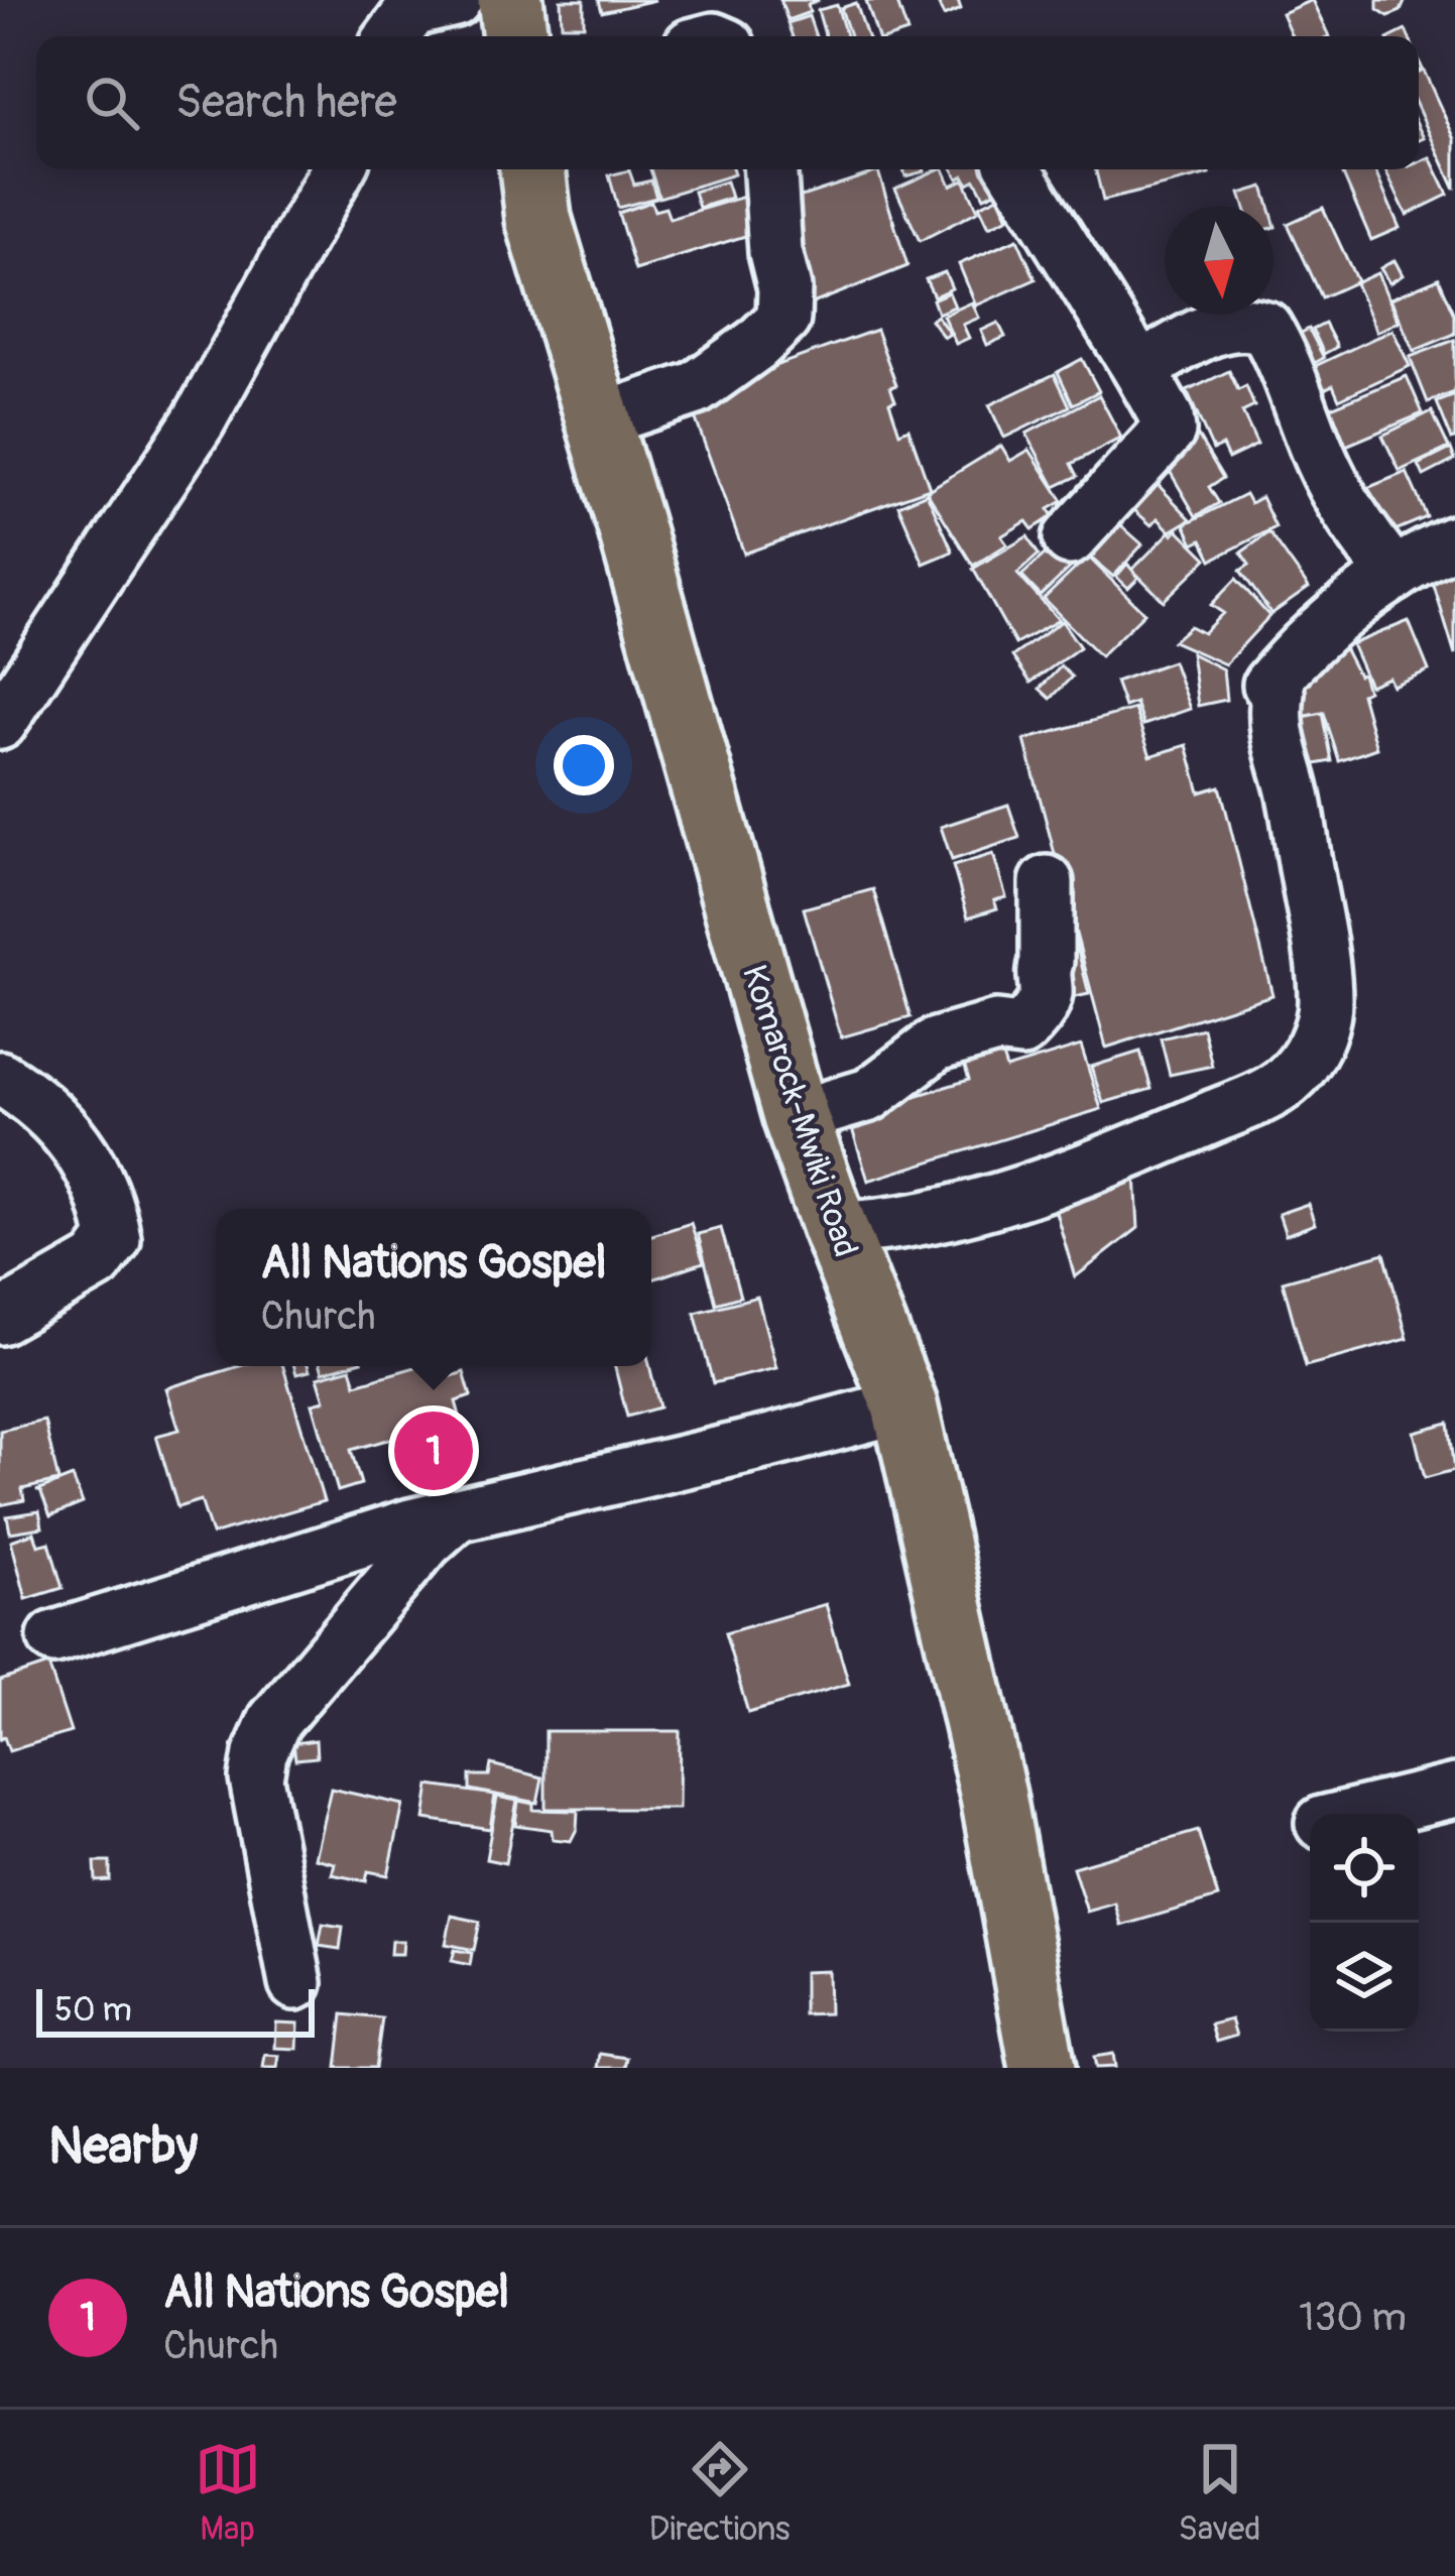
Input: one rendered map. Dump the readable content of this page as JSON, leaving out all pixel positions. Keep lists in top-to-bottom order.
{
  "streets": {
    "main road": ["Komarock-Mwiki Road"]
  },
  "scale_bar": "50 m",
  "north": "bottom",
  "page": {
    "search": "Search here",
    "popup": ["All Nations Gospel", "Church"],
    "pins": "1",
    "scale": "50 m",
    "heading": "Nearby",
    "list": [
      {
        "mark": "1",
        "name": "All Nations Gospel",
        "note": "Church",
        "value": "130 m"
      }
    ],
    "nav": ["Map", "Directions", "Saved"]
  }
}
